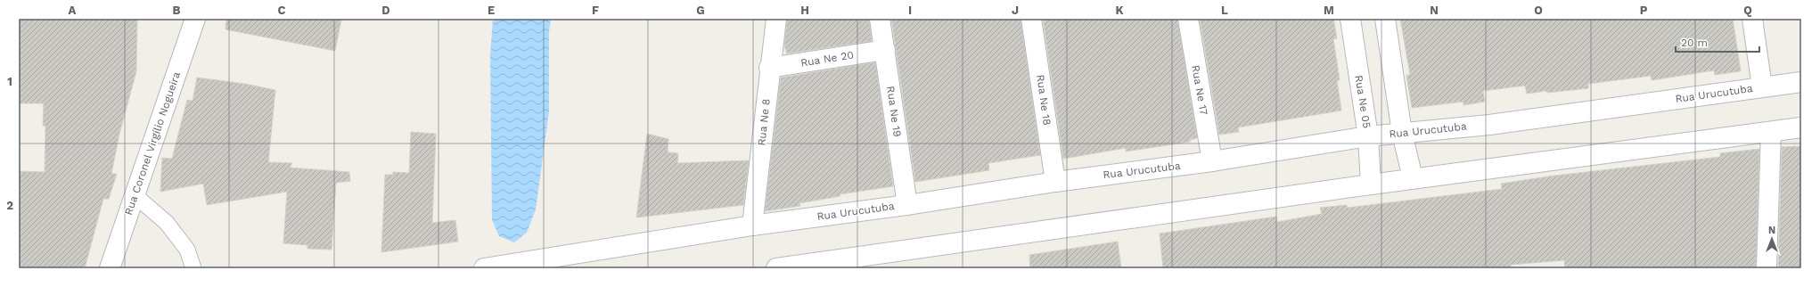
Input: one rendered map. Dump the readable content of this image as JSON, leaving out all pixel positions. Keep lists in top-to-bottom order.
{
  "streets": {
    "street": [
      "Rua Ne 20",
      "Rua Ne 17",
      "Rua Urucutuba",
      "Rua Ne 18",
      "Rua Ne 05",
      "Rua Ne 19",
      "Rua Ne 8",
      "Rua Coronel Virgílio Nogueira"
    ]
  },
  "crossings": [
    ["Rua Ne 20", "Rua Ne 19"],
    ["Rua Ne 20", "Rua Ne 8"],
    ["Rua Ne 17", "Rua Urucutuba"],
    ["Rua Urucutuba", "Rua Ne 18"],
    ["Rua Urucutuba", "Rua Ne 05"],
    ["Rua Urucutuba", "Rua Ne 19"],
    ["Rua Urucutuba", "Rua Ne 8"]
  ],
  "scale_bar": "20 m",
  "north": "top",
  "grid": {
    "columns": [
      "A",
      "B",
      "C",
      "D",
      "E",
      "F",
      "G",
      "H",
      "I",
      "J",
      "K",
      "L",
      "M",
      "N",
      "O",
      "P",
      "Q"
    ],
    "rows": ["1", "2"]
  }
}
